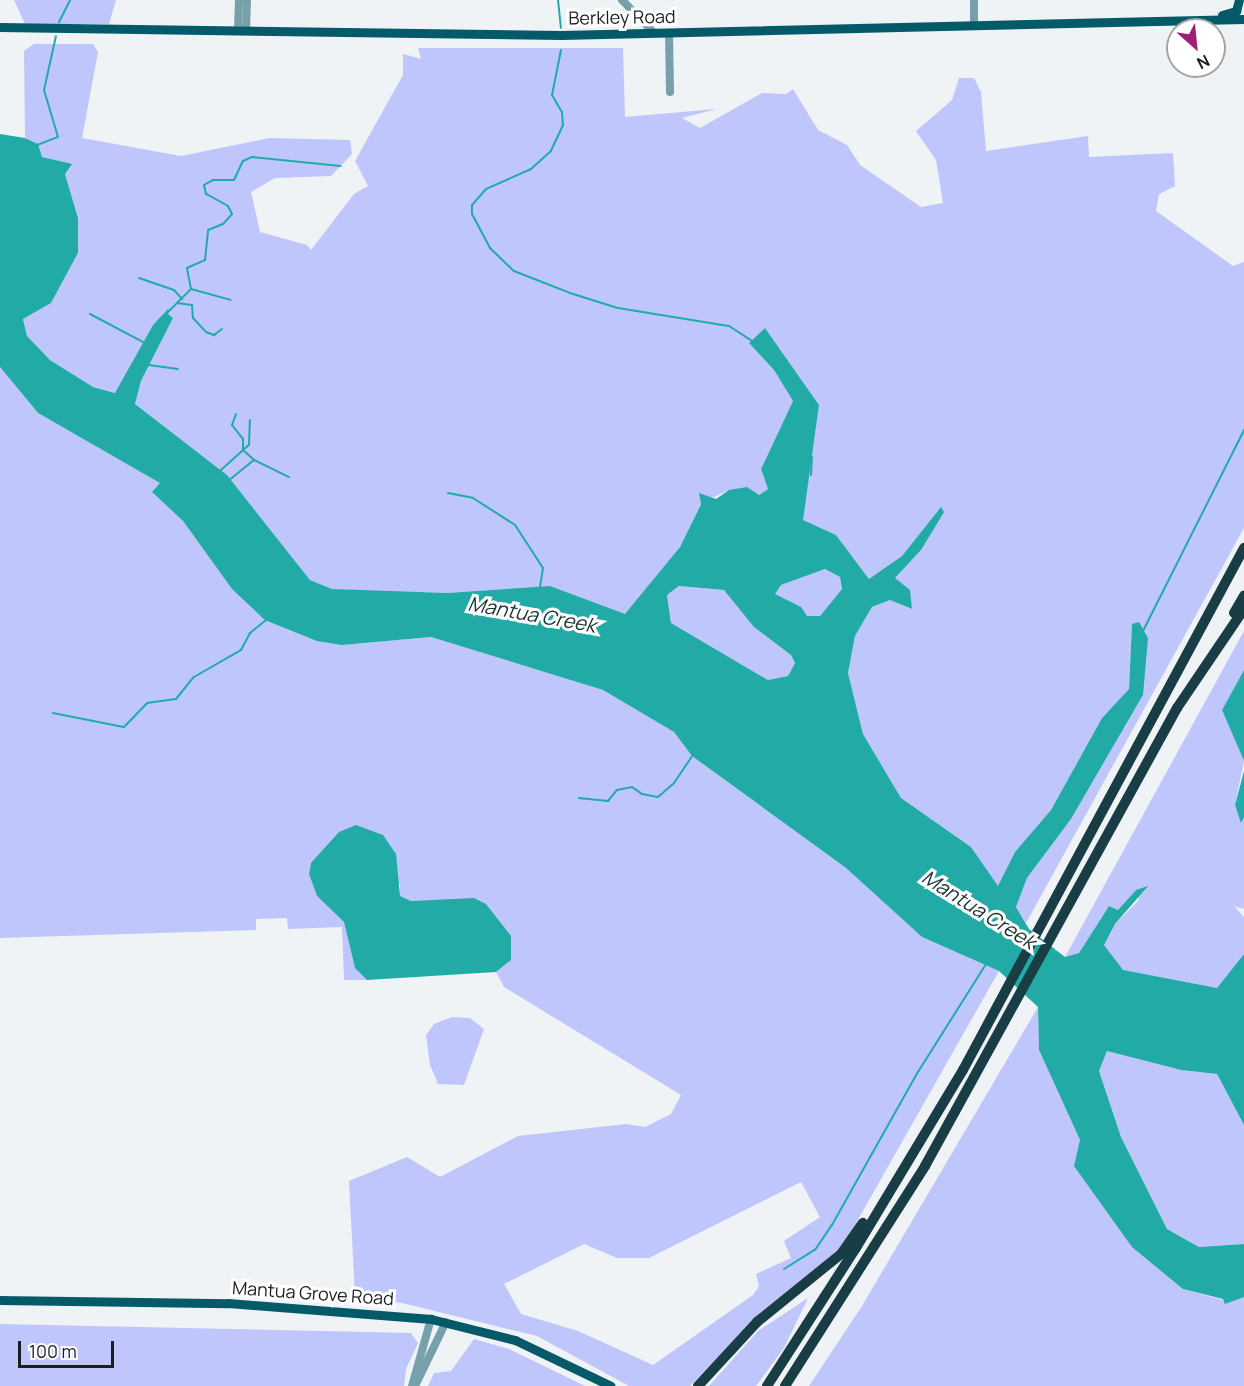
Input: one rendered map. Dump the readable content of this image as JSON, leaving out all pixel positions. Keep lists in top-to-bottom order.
{
  "streets": {
    "main road": ["Berkley Road", "Mantua Grove Road"]
  },
  "water": ["Mantua Creek"],
  "scale_bar": "100 m",
  "north": "bottom right"
}
